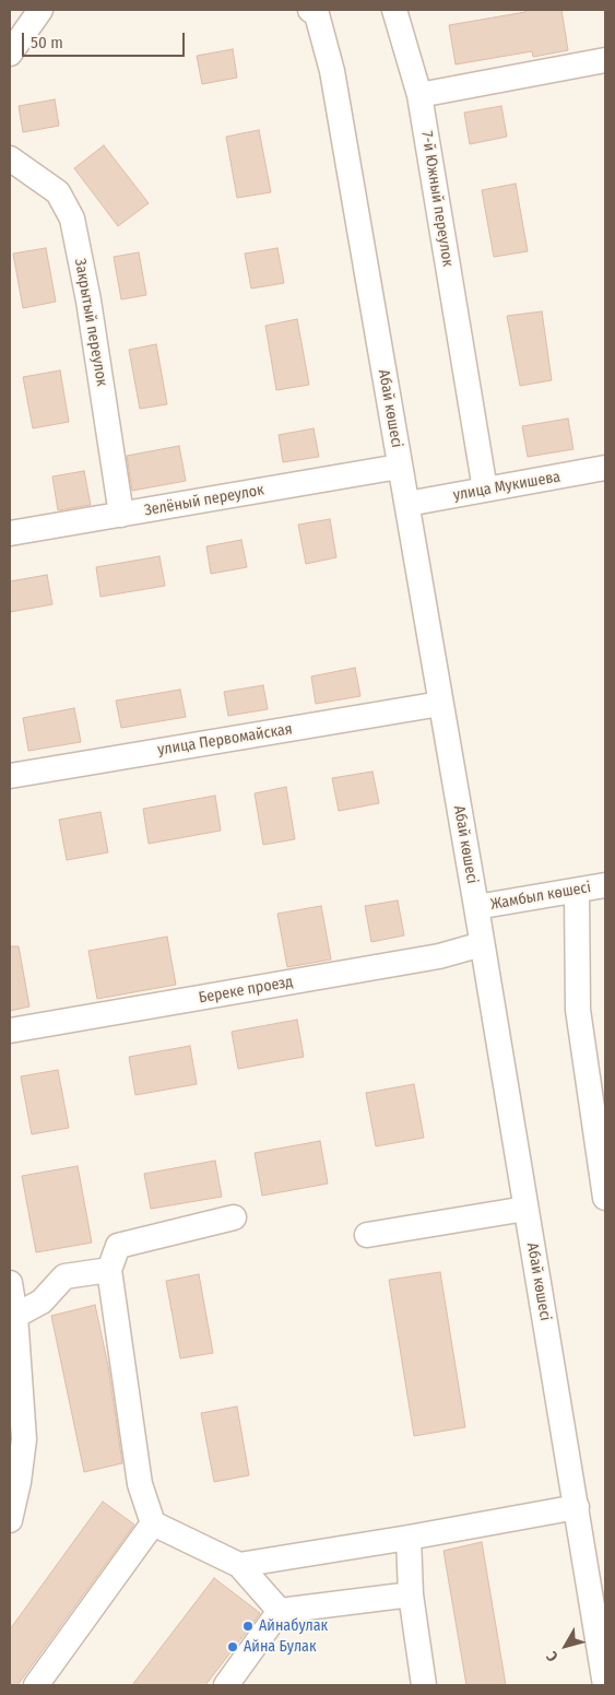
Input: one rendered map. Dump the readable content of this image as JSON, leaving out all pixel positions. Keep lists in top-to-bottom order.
{
  "streets": {
    "street": [
      "7-й Южный переулок",
      "Закрытый переулок",
      "Абай көшесі",
      "улица Мукишева",
      "Зелёный переулок",
      "улица Первомайская",
      "Жамбыл көшесі",
      "Береке проезд"
    ]
  },
  "crossings": [
    ["7-й Южный переулок", "улица Мукишева"],
    ["Закрытый переулок", "Зелёный переулок"],
    ["Абай көшесі", "улица Мукишева"],
    ["Абай көшесі", "Зелёный переулок"],
    ["Абай көшесі", "улица Первомайская"],
    ["Абай көшесі", "Жамбыл көшесі"],
    ["Абай көшесі", "Береке проезд"]
  ],
  "places": ["Айнабулак", "Айна Булак"],
  "scale_bar": "50 m",
  "north": "bottom left"
}
